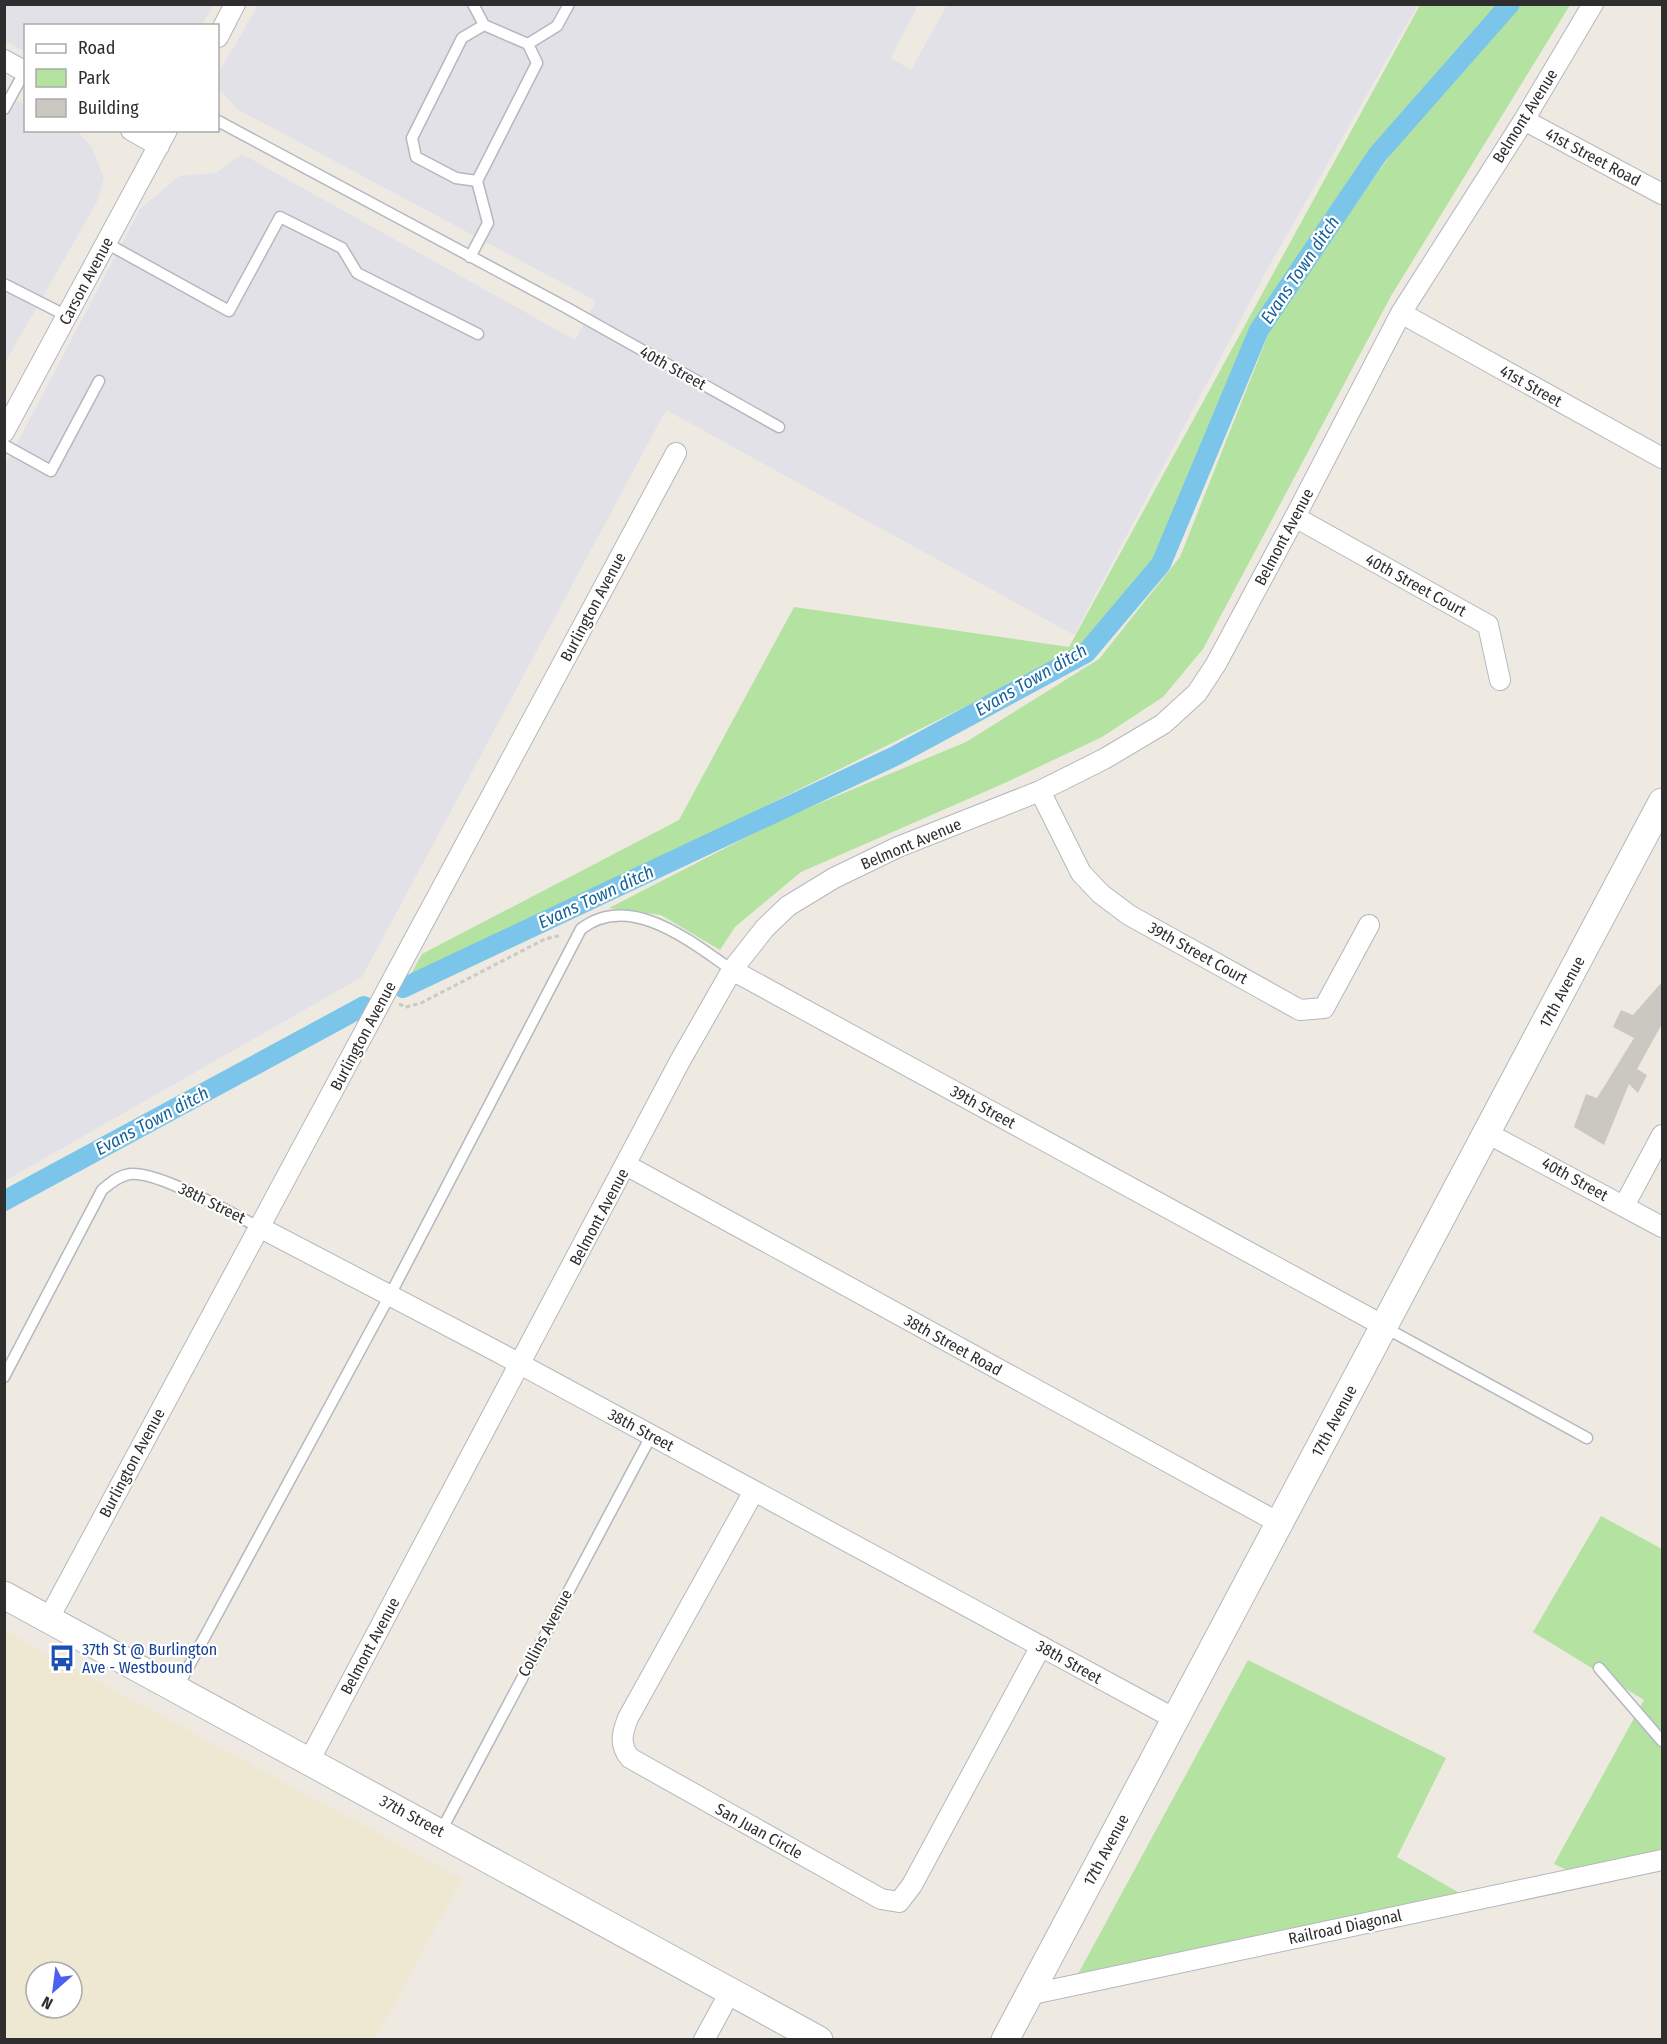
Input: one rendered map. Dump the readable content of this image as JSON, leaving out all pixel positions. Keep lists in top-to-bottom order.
{
  "streets": {
    "main road": ["17th Avenue", "37th Street"],
    "street": [
      "Belmont Avenue",
      "41st Street Road",
      "Carson Avenue",
      "40th Street",
      "41st Street",
      "40th Street Court",
      "Burlington Avenue",
      "39th Street Court",
      "39th Street",
      "38th Street",
      "38th Street Road",
      "San Juan Circle",
      "Railroad Diagonal"
    ],
    "lane": ["Collins Avenue"]
  },
  "crossings": [
    ["Belmont Avenue", "41st Street Road"],
    ["Belmont Avenue", "41st Street"],
    ["Belmont Avenue", "40th Street Court"],
    ["Belmont Avenue", "39th Street Court"],
    ["Belmont Avenue", "39th Street"],
    ["Belmont Avenue", "38th Street"],
    ["Belmont Avenue", "38th Street Road"],
    ["Belmont Avenue", "37th Street"],
    ["40th Street", "17th Avenue"],
    ["Burlington Avenue", "38th Street"],
    ["Burlington Avenue", "37th Street"],
    ["17th Avenue", "39th Street"],
    ["17th Avenue", "38th Street"],
    ["17th Avenue", "38th Street Road"],
    ["17th Avenue", "Railroad Diagonal"],
    ["38th Street", "Collins Avenue"],
    ["38th Street", "San Juan Circle"],
    ["Collins Avenue", "37th Street"]
  ],
  "water": ["Evans Town ditch"],
  "places": {
    "bus stop": ["37th St @ Burlington Ave - Westbound"]
  },
  "legend": ["Road", "Park", "Building"],
  "north": "bottom left"
}
